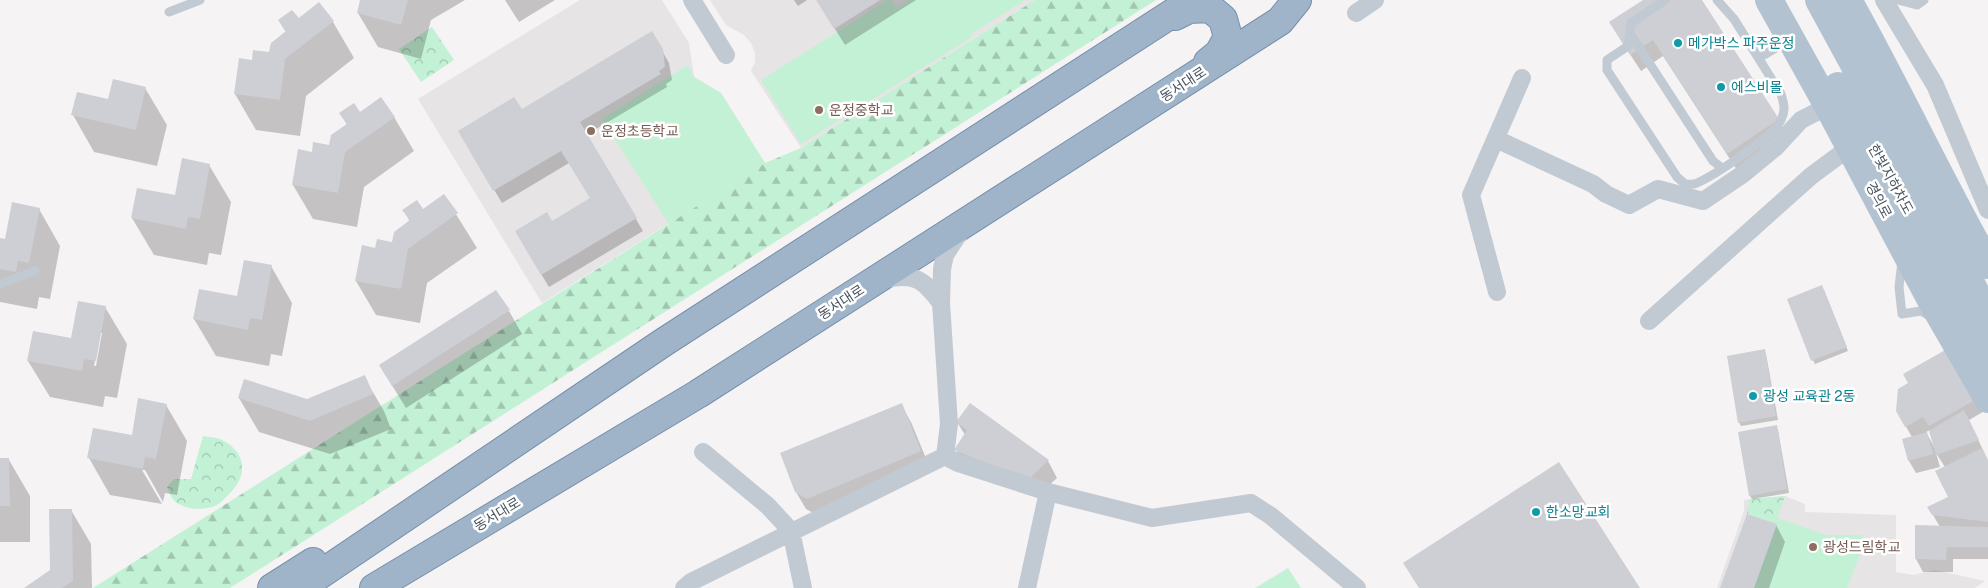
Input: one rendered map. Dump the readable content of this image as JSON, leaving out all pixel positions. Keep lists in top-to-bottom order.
{
  "streets": {
    "highway": ["동서대로"],
    "main road": ["한빛지하차도", "경의로"]
  },
  "places": [
    "메가박스 파주운정",
    "에스비몰",
    "운정중학교",
    "운정초등학교",
    "광성 교육관 2동",
    "한소망교회",
    "광성드림학교"
  ]
}
